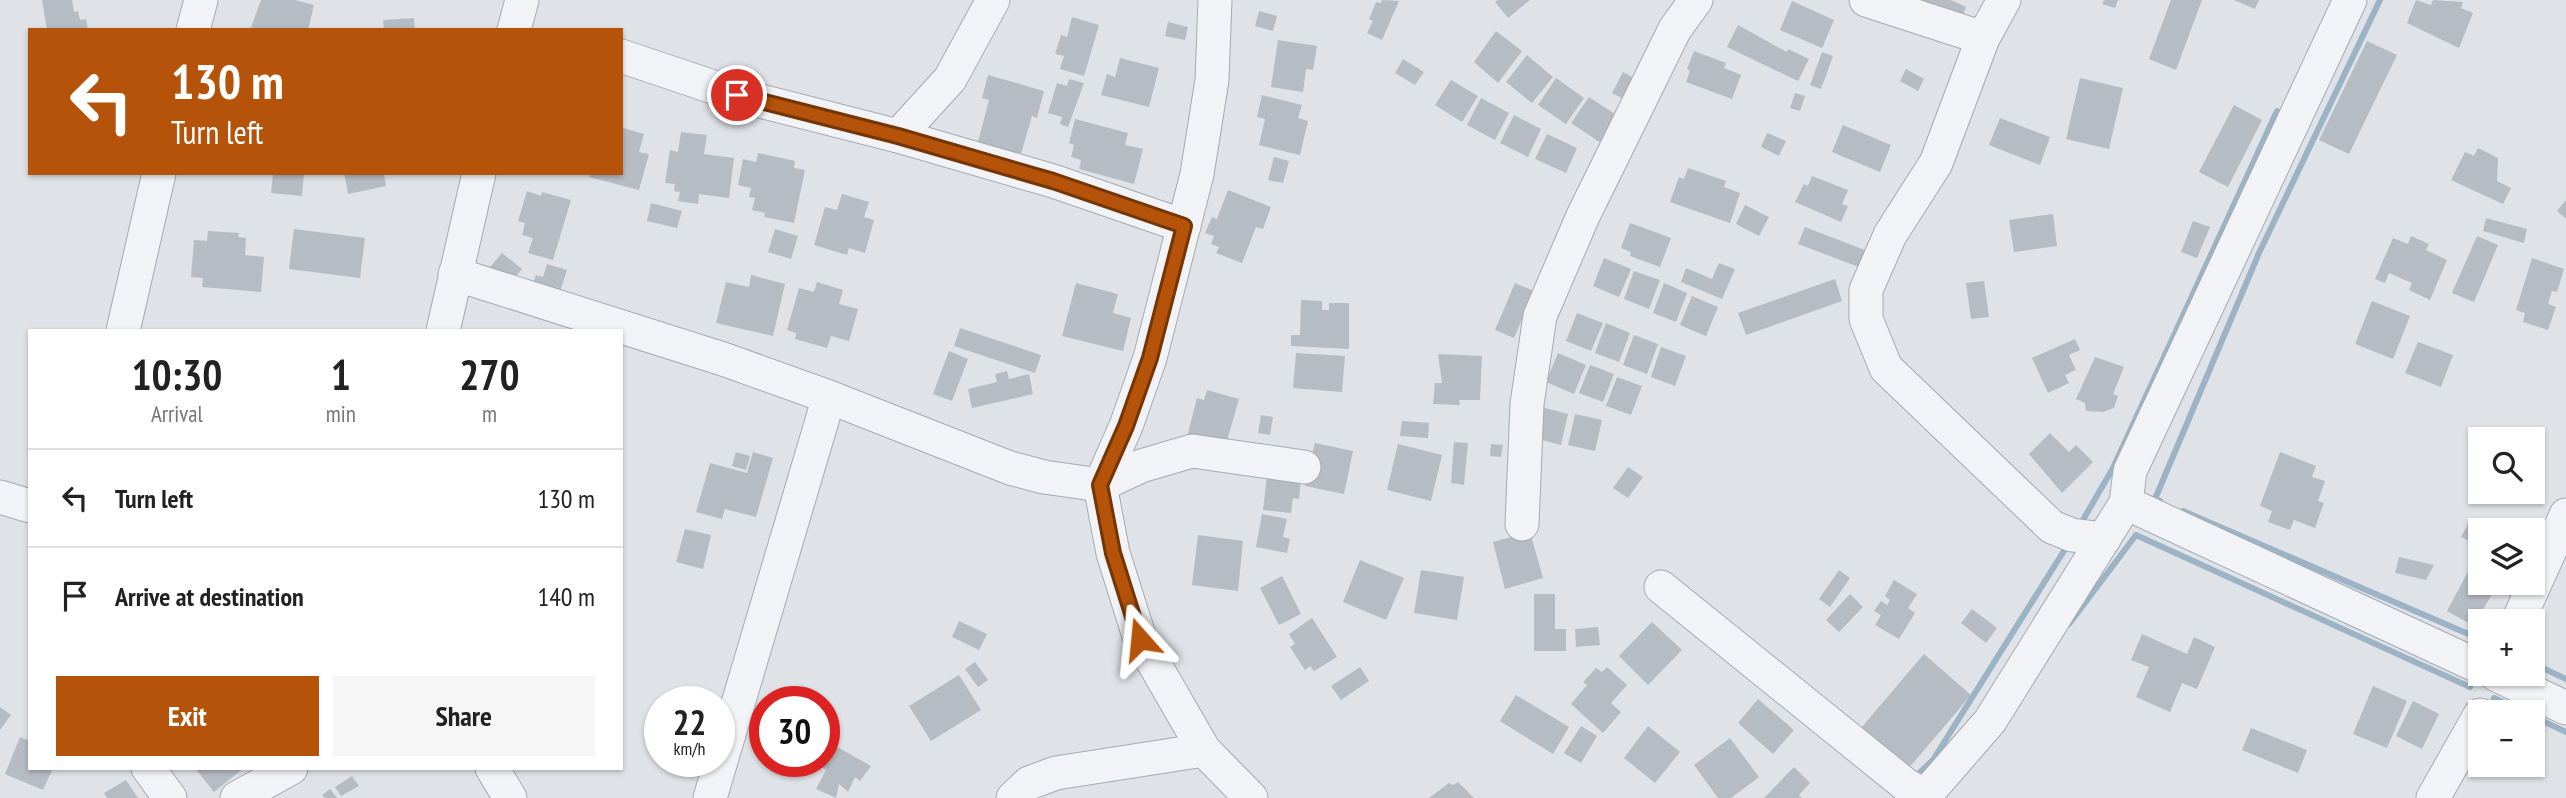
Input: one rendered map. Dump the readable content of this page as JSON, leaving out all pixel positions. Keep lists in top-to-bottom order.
{
  "page": {
    "turn": ["130 m", "Turn left"],
    "eta": [
      "10:30",
      "Arrival",
      "1",
      "min",
      "270",
      "m"
    ],
    "map_buttons": ["+", "−"],
    "list": [
      {
        "name": "Turn left",
        "value": "130 m"
      },
      {
        "name": "Arrive at destination",
        "value": "140 m"
      }
    ],
    "buttons": ["Exit", "Share"],
    "speed": "22 km/h",
    "limit": "30"
  }
}
